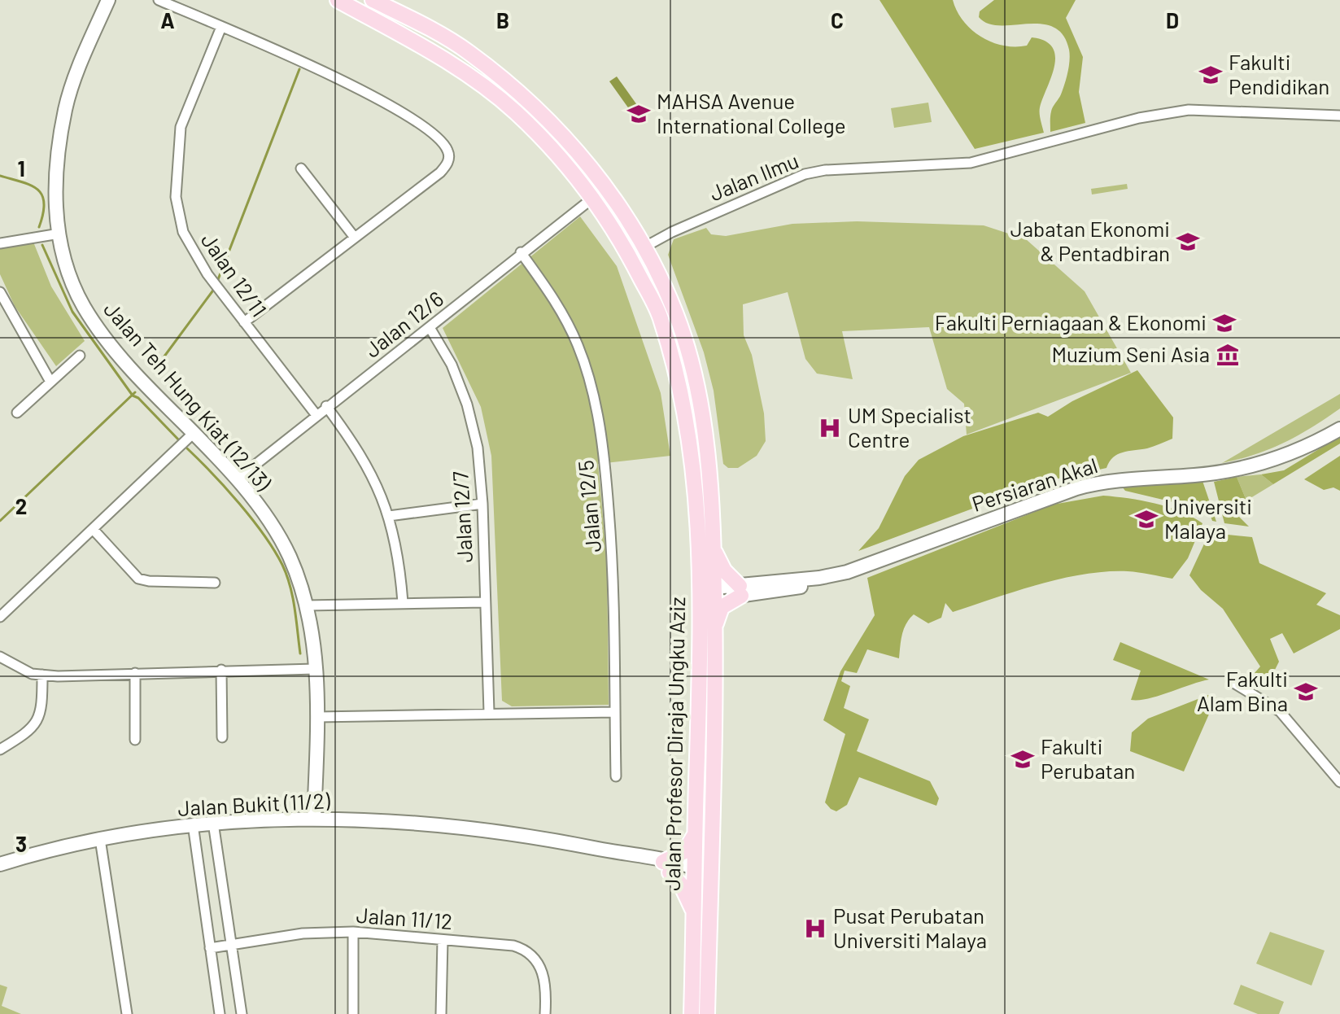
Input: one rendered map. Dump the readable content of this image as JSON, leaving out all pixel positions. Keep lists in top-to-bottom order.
{
  "streets": {
    "main road": ["Jalan Profesor Diraja Ungku Aziz"],
    "street": [
      "Jalan Ilmu",
      "Jalan 12/11",
      "Jalan 12/6",
      "Jalan Teh Hung Kiat (12/13)",
      "Persiaran Akal",
      "Jalan 12/5",
      "Jalan 12/7",
      "Jalan Bukit (11/2)",
      "Jalan 11/12"
    ]
  },
  "crossings": [
    ["Jalan Ilmu", "Jalan Profesor Diraja Ungku Aziz"],
    ["Jalan 12/11", "Jalan 12/6"],
    ["Jalan 12/6", "Jalan Teh Hung Kiat (12/13)"],
    ["Jalan 12/6", "Jalan 12/5"],
    ["Jalan 12/6", "Jalan 12/7"],
    ["Jalan 12/6", "Jalan Profesor Diraja Ungku Aziz"],
    ["Jalan Teh Hung Kiat (12/13)", "Jalan Bukit (11/2)"],
    ["Persiaran Akal", "Jalan Profesor Diraja Ungku Aziz"],
    ["Jalan Profesor Diraja Ungku Aziz", "Jalan Bukit (11/2)"]
  ],
  "places": {
    "school or university": [
      "Fakulti Pendidikan",
      "MAHSA Avenue International College",
      "Jabatan Ekonomi & Pentadbiran",
      "Fakulti Perniagaan & Ekonomi",
      "Universiti Malaya",
      "Fakulti Alam Bina",
      "Fakulti Perubatan"
    ],
    "museum": ["Muzium Seni Asia"],
    "hospital": ["UM Specialist Centre", "Pusat Perubatan Universiti Malaya"]
  },
  "grid": {
    "columns": [
      "A",
      "B",
      "C",
      "D"
    ],
    "rows": ["1", "2", "3"]
  }
}
